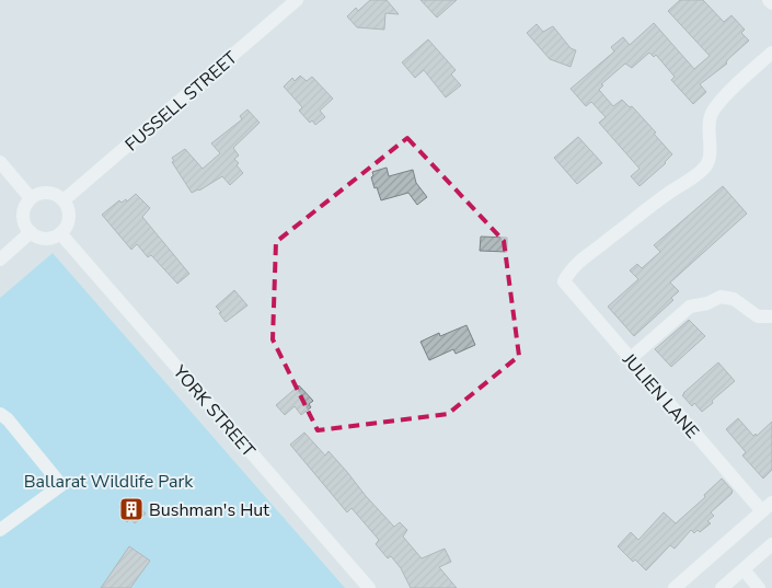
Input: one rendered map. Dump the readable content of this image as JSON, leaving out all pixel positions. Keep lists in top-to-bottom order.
{
  "streets": {
    "street": ["FUSSELL STREET", "JULIEN LANE", "YORK STREET"]
  },
  "crossings": [
    ["FUSSELL STREET", "YORK STREET"]
  ],
  "parks": ["Ballarat Wildlife Park"],
  "places": {
    "building": ["Bushman's Hut"]
  }
}
